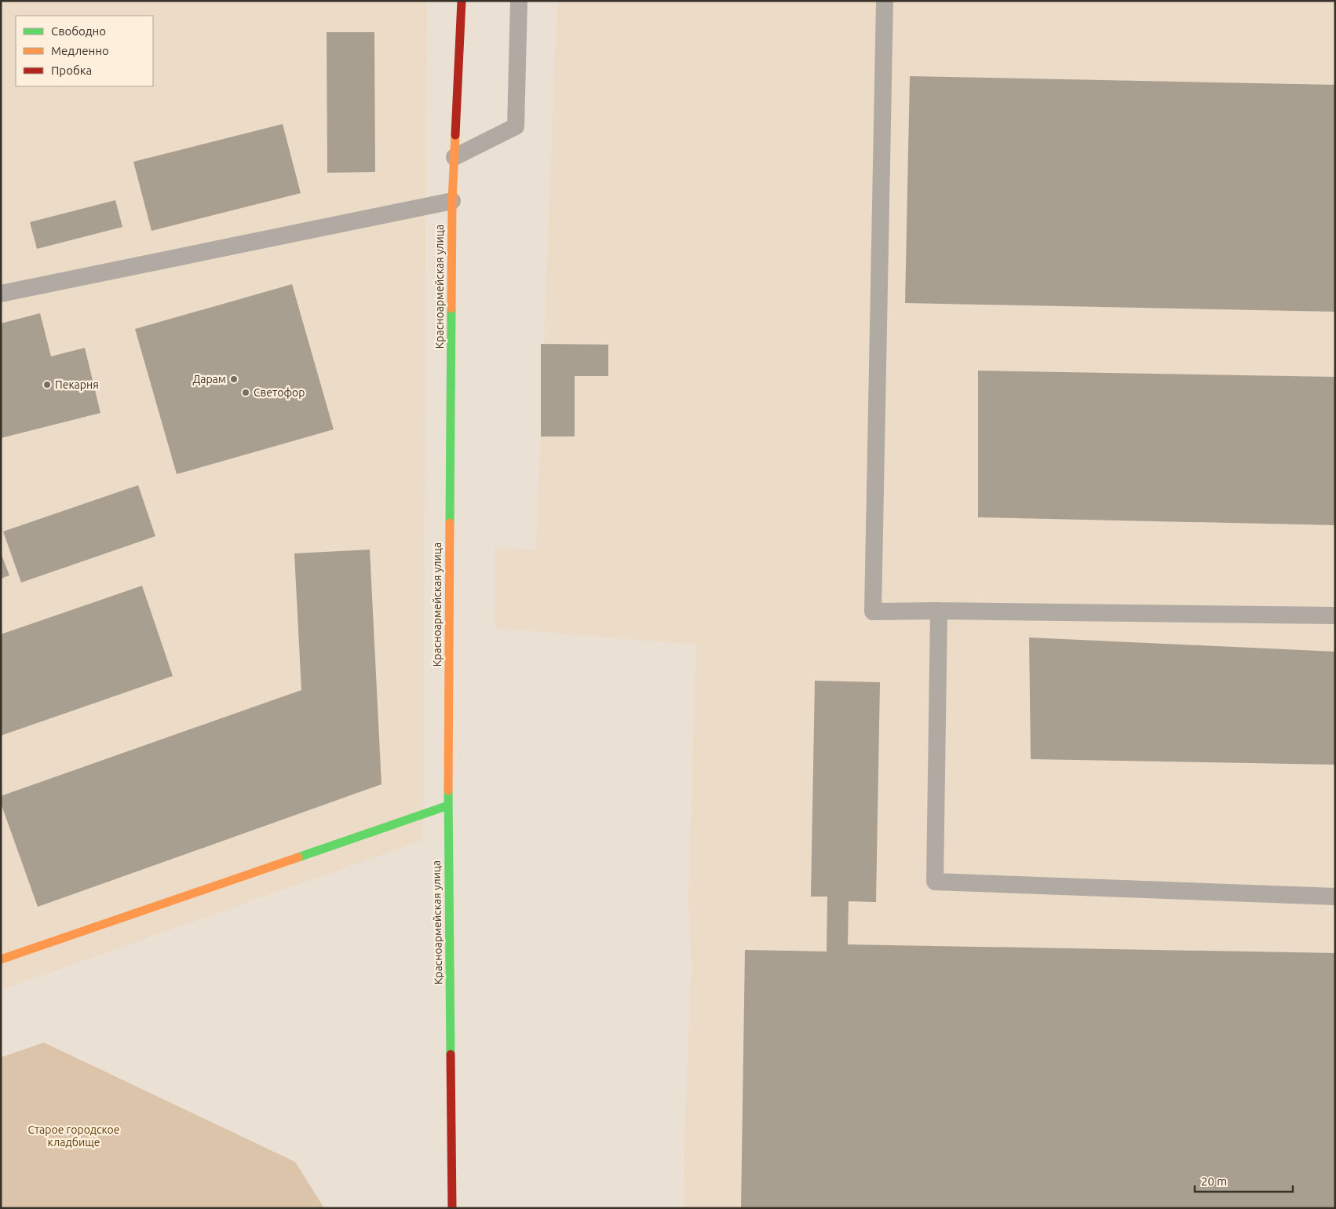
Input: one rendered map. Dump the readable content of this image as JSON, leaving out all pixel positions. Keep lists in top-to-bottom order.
{
  "streets": {
    "street": ["Красноармейская улица"]
  },
  "parks": ["Старое городское кладбище"],
  "places": ["Дарам", "Пекарня", "Светофор"],
  "legend": ["Свободно", "Медленно", "Пробка"],
  "scale_bar": "20 m"
}
